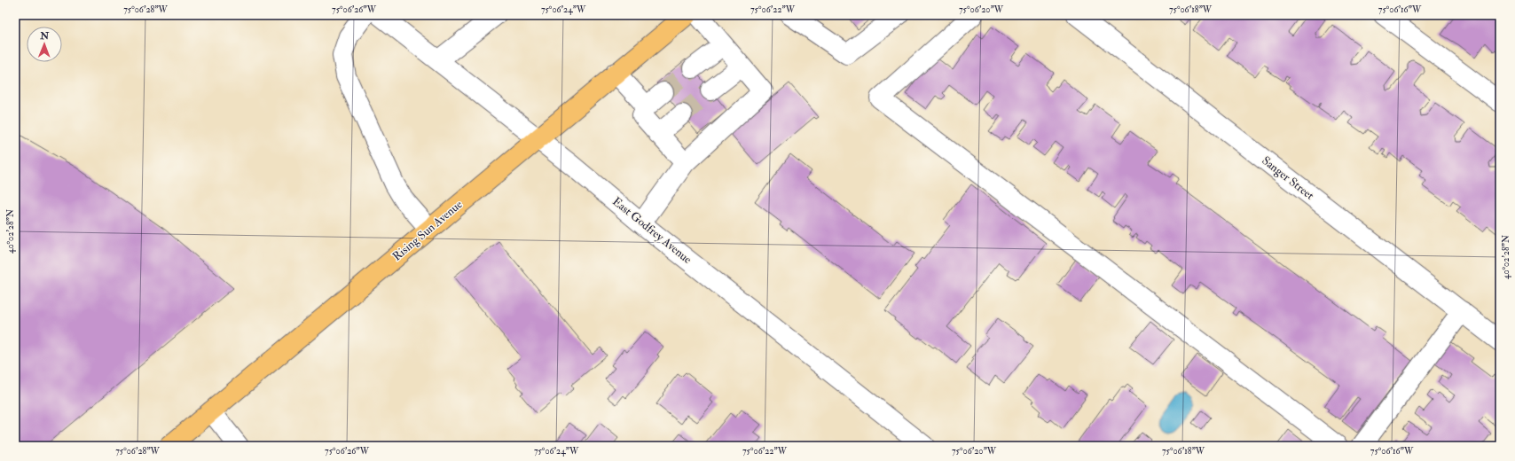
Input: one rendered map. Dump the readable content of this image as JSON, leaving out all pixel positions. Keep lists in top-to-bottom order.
{
  "streets": {
    "main road": ["Rising Sun Avenue"],
    "street": ["Sanger Street", "East Godfrey Avenue"]
  },
  "crossings": [
    ["Rising Sun Avenue", "East Godfrey Avenue"]
  ],
  "north": "top",
  "coordinates": [
    "75°06'28\"W",
    "75°06'26\"W",
    "75°06'24\"W",
    "75°06'22\"W",
    "75°06'20\"W",
    "75°06'18\"W",
    "75°06'16\"W",
    "40°02'28\"N"
  ]
}
